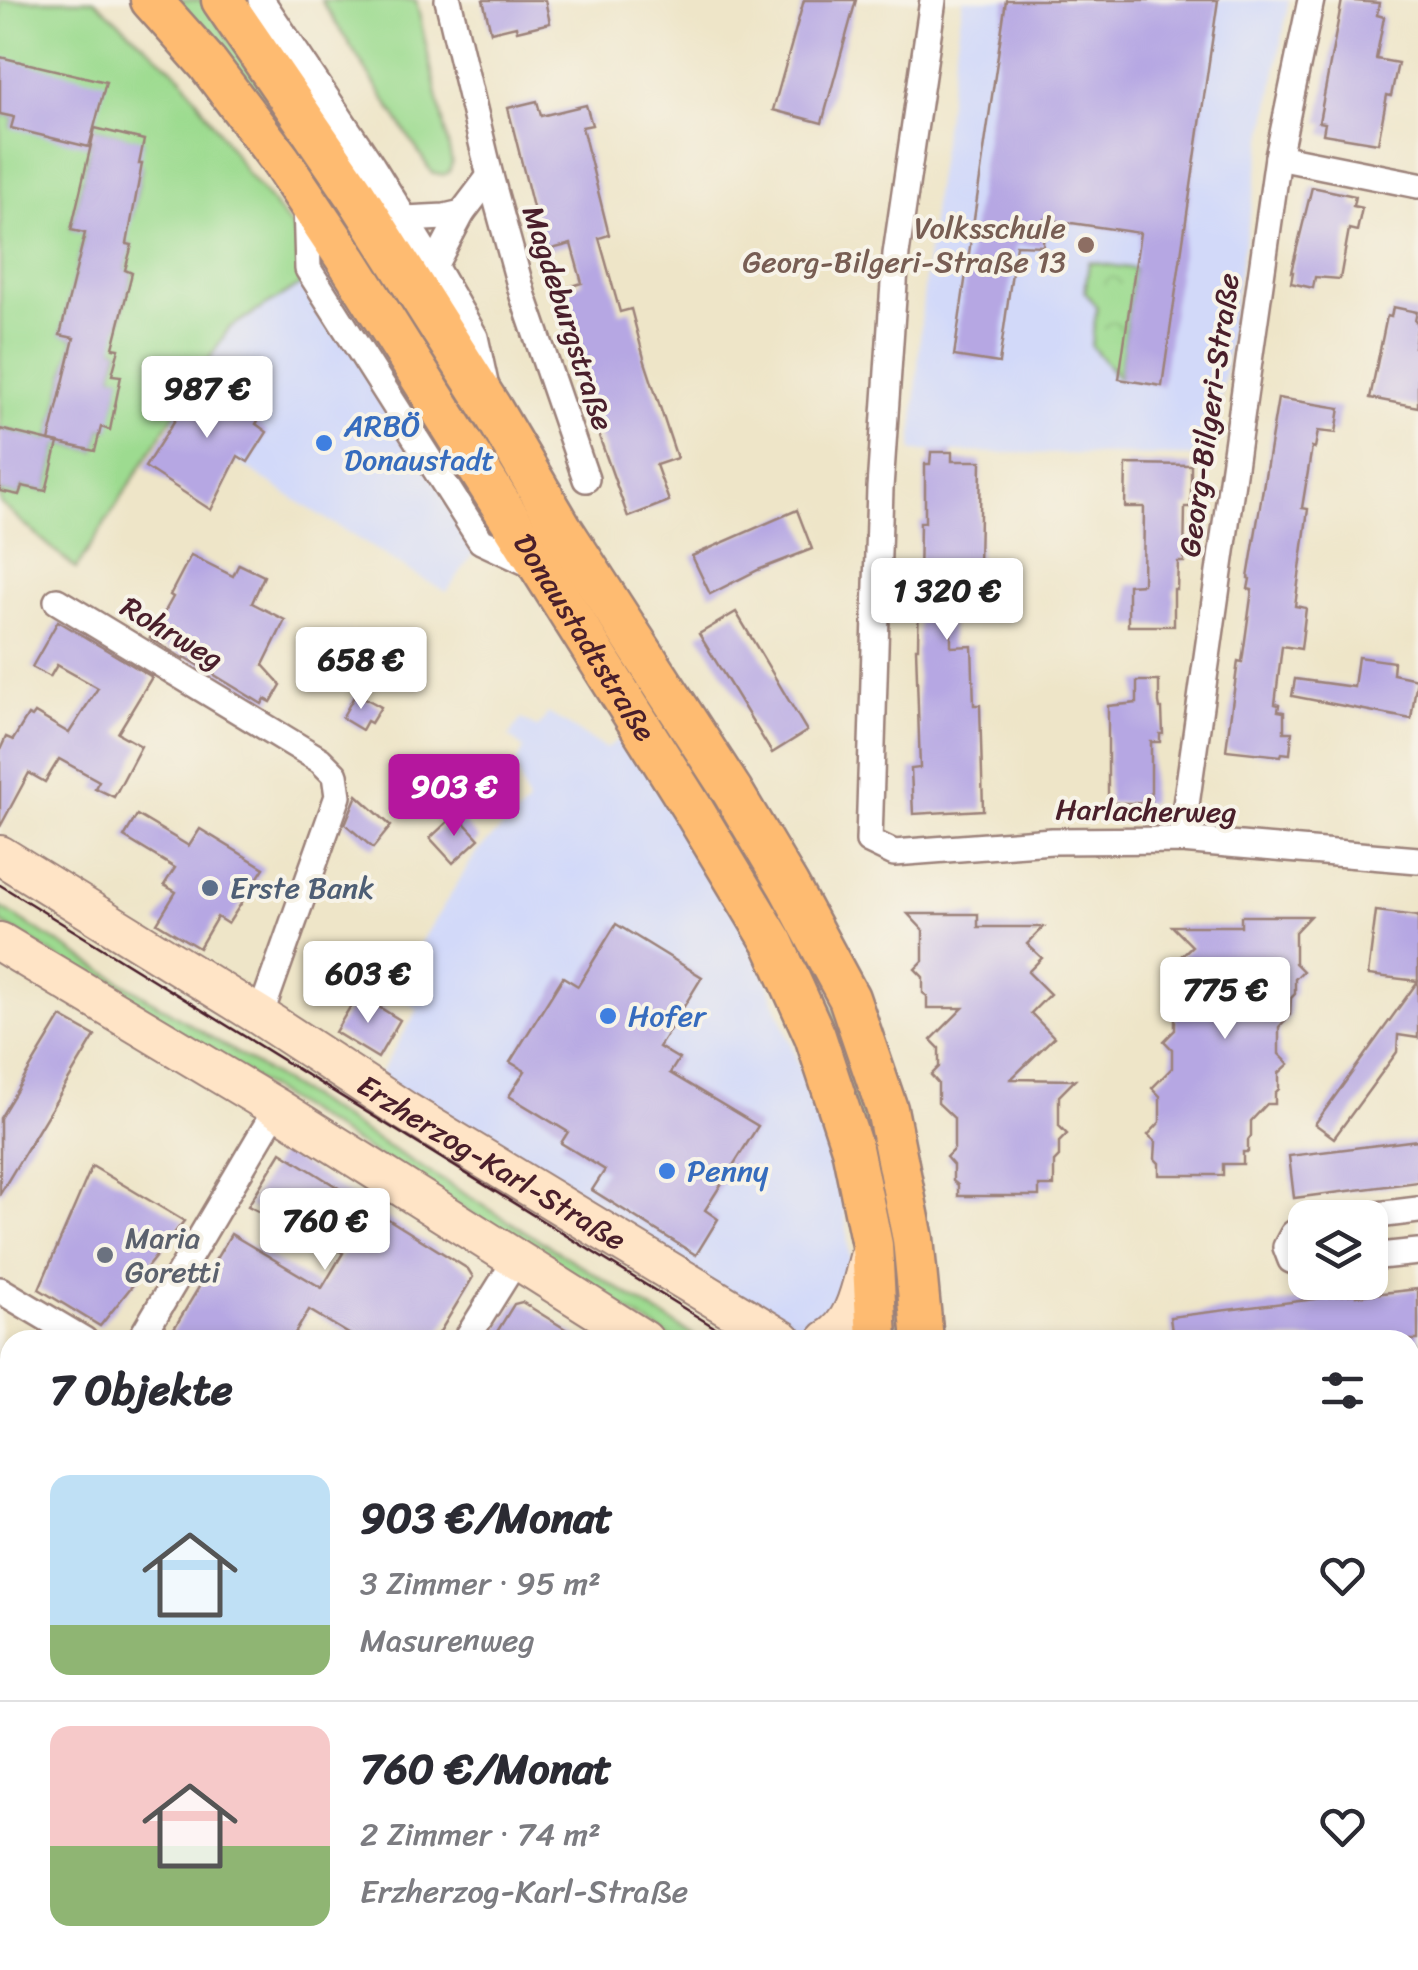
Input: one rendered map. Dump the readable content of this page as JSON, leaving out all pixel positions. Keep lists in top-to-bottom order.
{
  "streets": {
    "main road": ["Donaustadtstraße", "Erzherzog-Karl-Straße"],
    "street": [
      "Magdeburgstraße",
      "Georg-Bilgeri-Straße",
      "Rohrweg",
      "Harlacherweg"
    ]
  },
  "crossings": [
    ["Magdeburgstraße", "Donaustadtstraße"],
    ["Georg-Bilgeri-Straße", "Harlacherweg"],
    ["Rohrweg", "Erzherzog-Karl-Straße"]
  ],
  "places": [
    "Volksschule Georg-Bilgeri-Straße 13",
    "ARBÖ Donaustadt",
    "Erste Bank",
    "Hofer",
    "Penny",
    "Maria Goretti"
  ],
  "page": {
    "price": [
      "987 €",
      "1 320 €",
      "658 €",
      "903 €",
      "603 €",
      "775 €",
      "760 €"
    ],
    "heading": "7 Objekte",
    "list": [
      {
        "name": "903 €/Monat",
        "note": "3 Zimmer · 95 m² · Masurenweg"
      },
      {
        "name": "760 €/Monat",
        "note": "2 Zimmer · 74 m² · Erzherzog-Karl-Straße"
      }
    ]
  }
}
